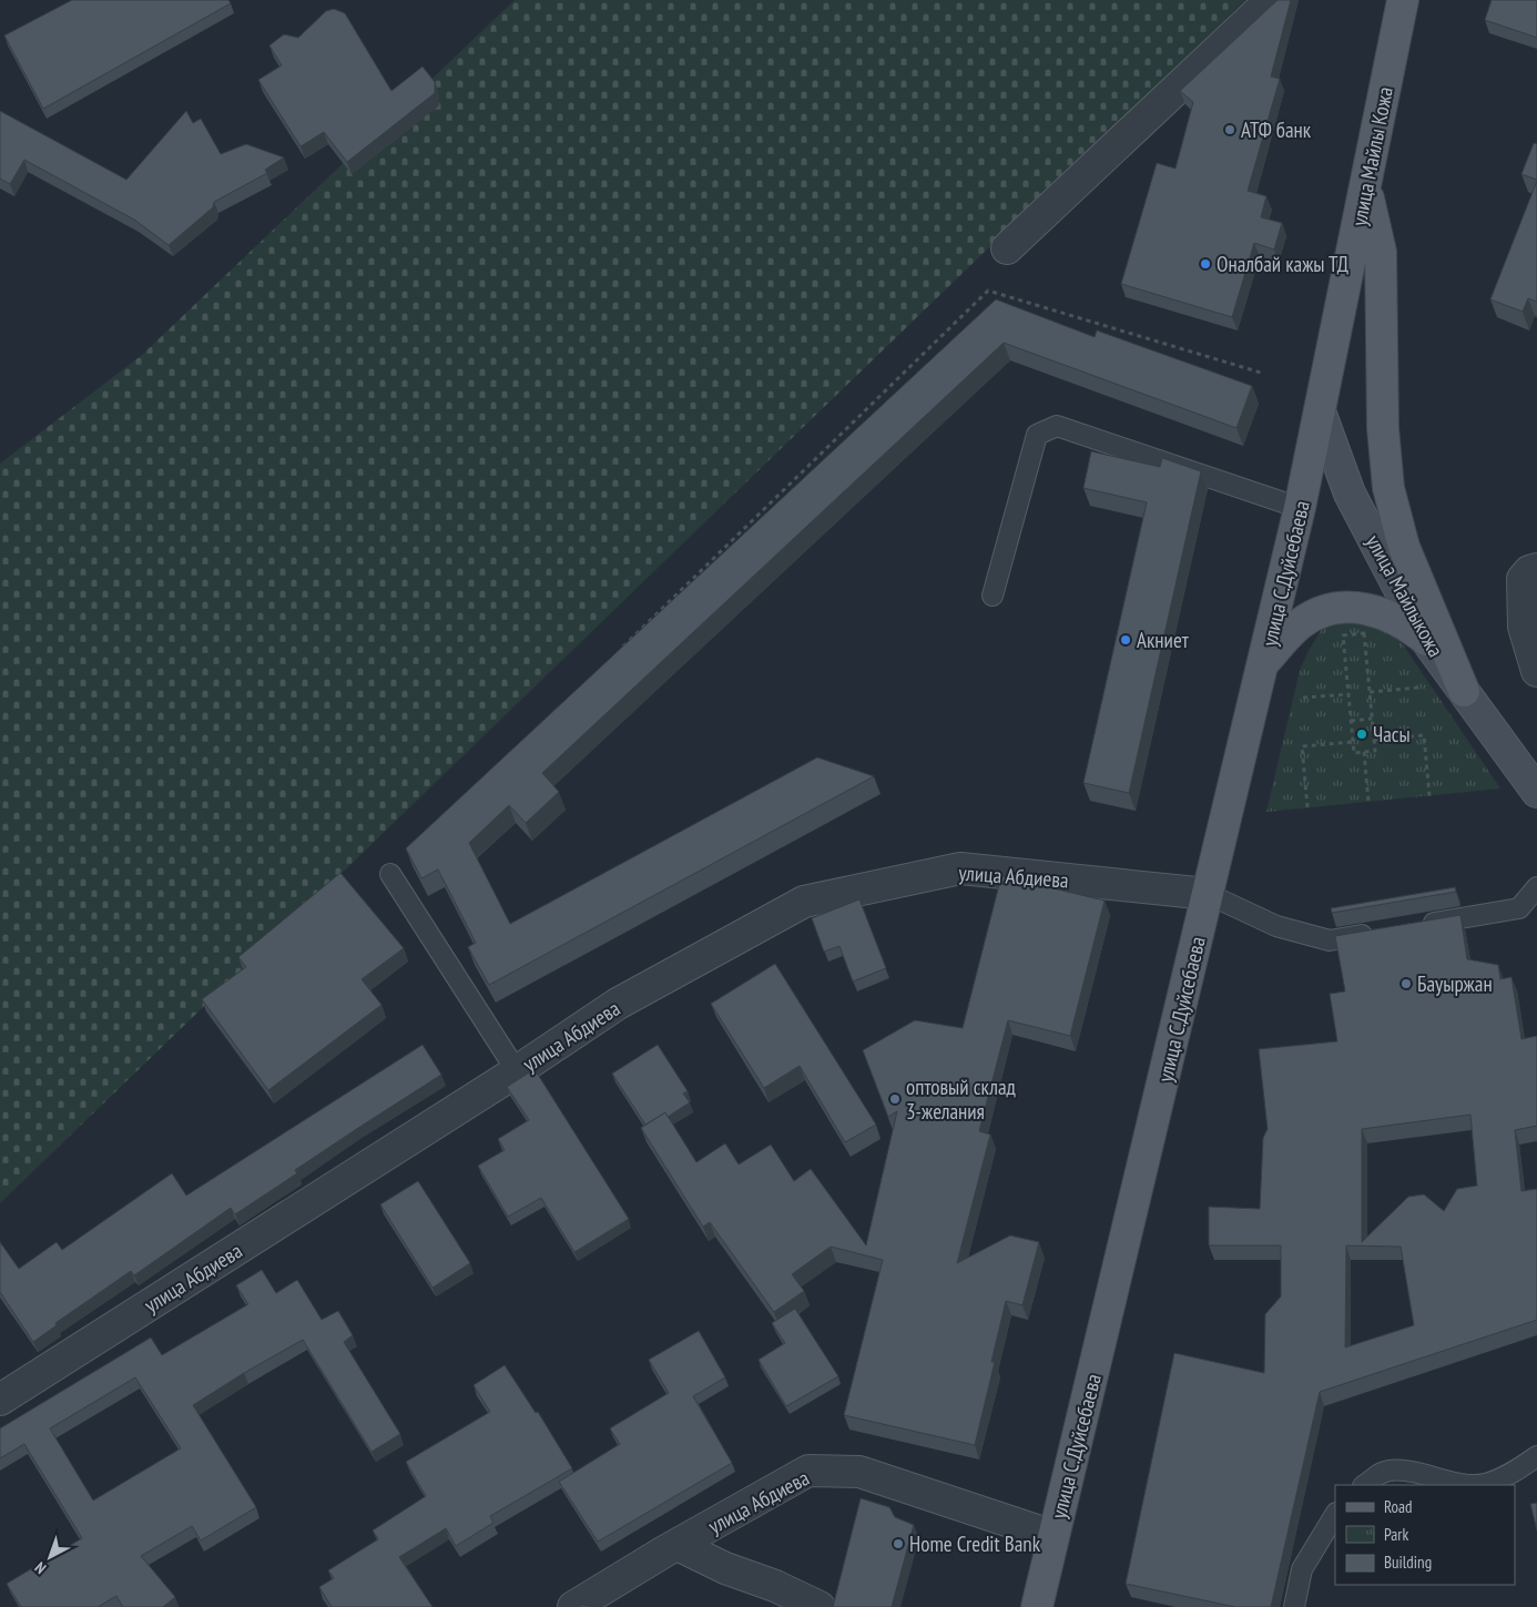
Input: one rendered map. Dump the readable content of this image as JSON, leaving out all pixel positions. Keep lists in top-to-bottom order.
{
  "streets": {
    "main road": ["улица Майлы Кожа", "улица С.Дуйсебаева"],
    "street": ["улица Майлыкожа", "улица Абдиева"]
  },
  "crossings": [
    ["улица Майлы Кожа", "улица С.Дуйсебаева"],
    ["улица Майлы Кожа", "улица Майлыкожа"],
    ["улица С.Дуйсебаева", "улица Майлыкожа"],
    ["улица С.Дуйсебаева", "улица Абдиева"]
  ],
  "places": [
    "АТФ банк",
    "Оналбай кажы ТД",
    "Акниет",
    "Часы",
    "Бауыржан",
    "оптовый склад 3-желания",
    "Home Credit Bank"
  ],
  "legend": ["Road", "Park", "Building"],
  "north": "bottom left"
}
